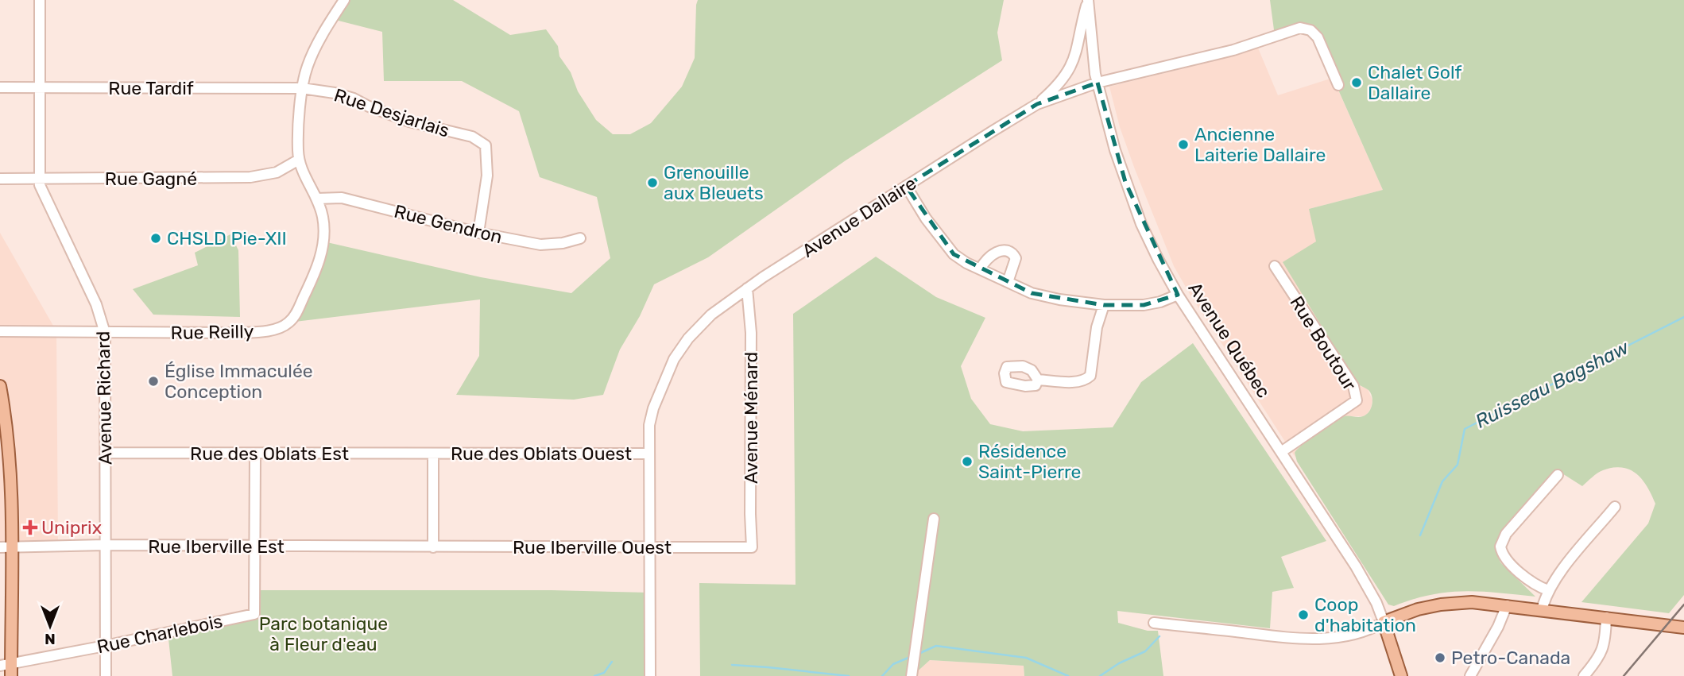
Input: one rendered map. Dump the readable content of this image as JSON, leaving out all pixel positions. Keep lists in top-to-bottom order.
{
  "streets": {
    "main road": ["Avenue Québec"],
    "street": [
      "Rue Tardif",
      "Rue Desjarlais",
      "Rue Gagné",
      "Avenue Dallaire",
      "Rue Gendron",
      "Rue Reilly",
      "Rue Boutour",
      "Avenue Richard",
      "Avenue Ménard",
      "Rue des Oblats Est",
      "Rue des Oblats Ouest",
      "Rue Iberville Est",
      "Rue Iberville Ouest",
      "Rue Charlebois"
    ]
  },
  "crossings": [
    ["Rue Tardif", "Rue Desjarlais"],
    ["Rue Tardif", "Avenue Richard"],
    ["Rue Desjarlais", "Rue Gendron"],
    ["Rue Gagné", "Avenue Richard"],
    ["Avenue Dallaire", "Avenue Québec"],
    ["Avenue Dallaire", "Avenue Ménard"],
    ["Avenue Dallaire", "Rue des Oblats Ouest"],
    ["Avenue Dallaire", "Rue Iberville Ouest"],
    ["Rue Gendron", "Rue Reilly"],
    ["Rue Reilly", "Avenue Richard"],
    ["Avenue Québec", "Rue Boutour"],
    ["Avenue Richard", "Rue des Oblats Est"],
    ["Avenue Richard", "Rue Iberville Est"],
    ["Avenue Richard", "Rue Charlebois"],
    ["Avenue Ménard", "Rue Iberville Ouest"],
    ["Rue des Oblats Est", "Rue des Oblats Ouest"],
    ["Rue Iberville Est", "Rue Iberville Ouest"],
    ["Rue Iberville Est", "Rue Charlebois"]
  ],
  "water": ["Ruisseau Bagshaw"],
  "parks": ["Parc botanique à Fleur d'eau"],
  "places": {
    "other": [
      "Chalet Golf Dallaire",
      "Ancienne Laiterie Dallaire",
      "Grenouille aux Bleuets",
      "CHSLD Pie-XII",
      "Église Immaculée Conception",
      "Résidence Saint-Pierre",
      "Coop d'habitation",
      "Petro-Canada"
    ],
    "health": ["Uniprix"]
  },
  "north": "bottom"
}
